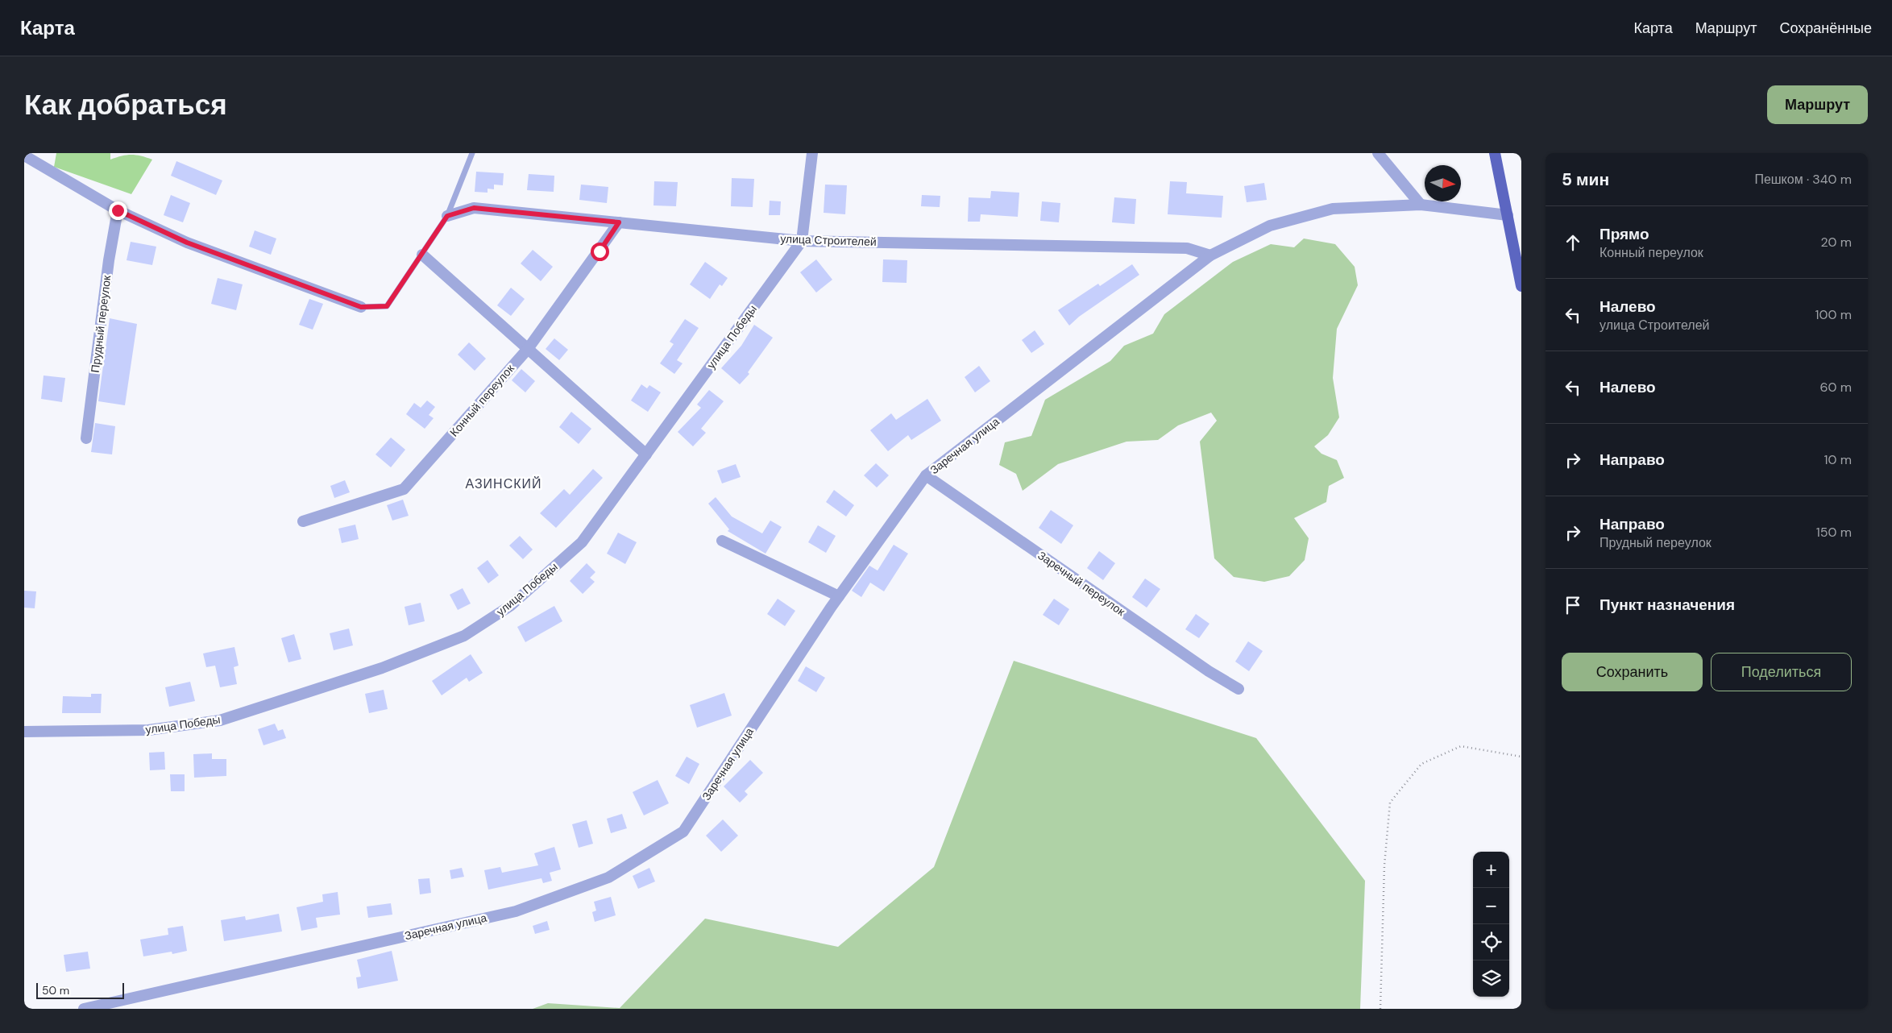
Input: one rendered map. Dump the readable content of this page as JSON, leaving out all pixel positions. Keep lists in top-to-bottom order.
{
  "streets": {
    "street": [
      "улица Строителей",
      "Прудный переулок",
      "улица Победы",
      "Конный переулок",
      "Заречная улица",
      "Заречный переулок"
    ]
  },
  "crossings": [
    ["улица Строителей", "улица Победы"],
    ["улица Строителей", "Конный переулок"],
    ["улица Строителей", "Заречная улица"],
    ["Заречная улица", "Заречный переулок"]
  ],
  "districts": ["АЗИНСКИЙ"],
  "scale_bar": "50 m",
  "north": "right",
  "page": {
    "header": "Карта",
    "nav": ["Карта", "Маршрут", "Сохранённые"],
    "buttons": [
      "Маршрут",
      ["Сохранить", "Поделиться"]
    ],
    "title": "Как добраться",
    "heading": ["5 мин", "Пешком · 340 m"],
    "list": [
      ["Прямо", "Конный переулок", "20 m"],
      ["Налево", "улица Строителей", "100 m"],
      ["Налево", "60 m"],
      ["Направо", "10 m"],
      ["Направо", "Прудный переулок", "150 m"],
      "Пункт назначения"
    ],
    "map_buttons": ["+", "−"],
    "scale": "50 m"
  }
}
